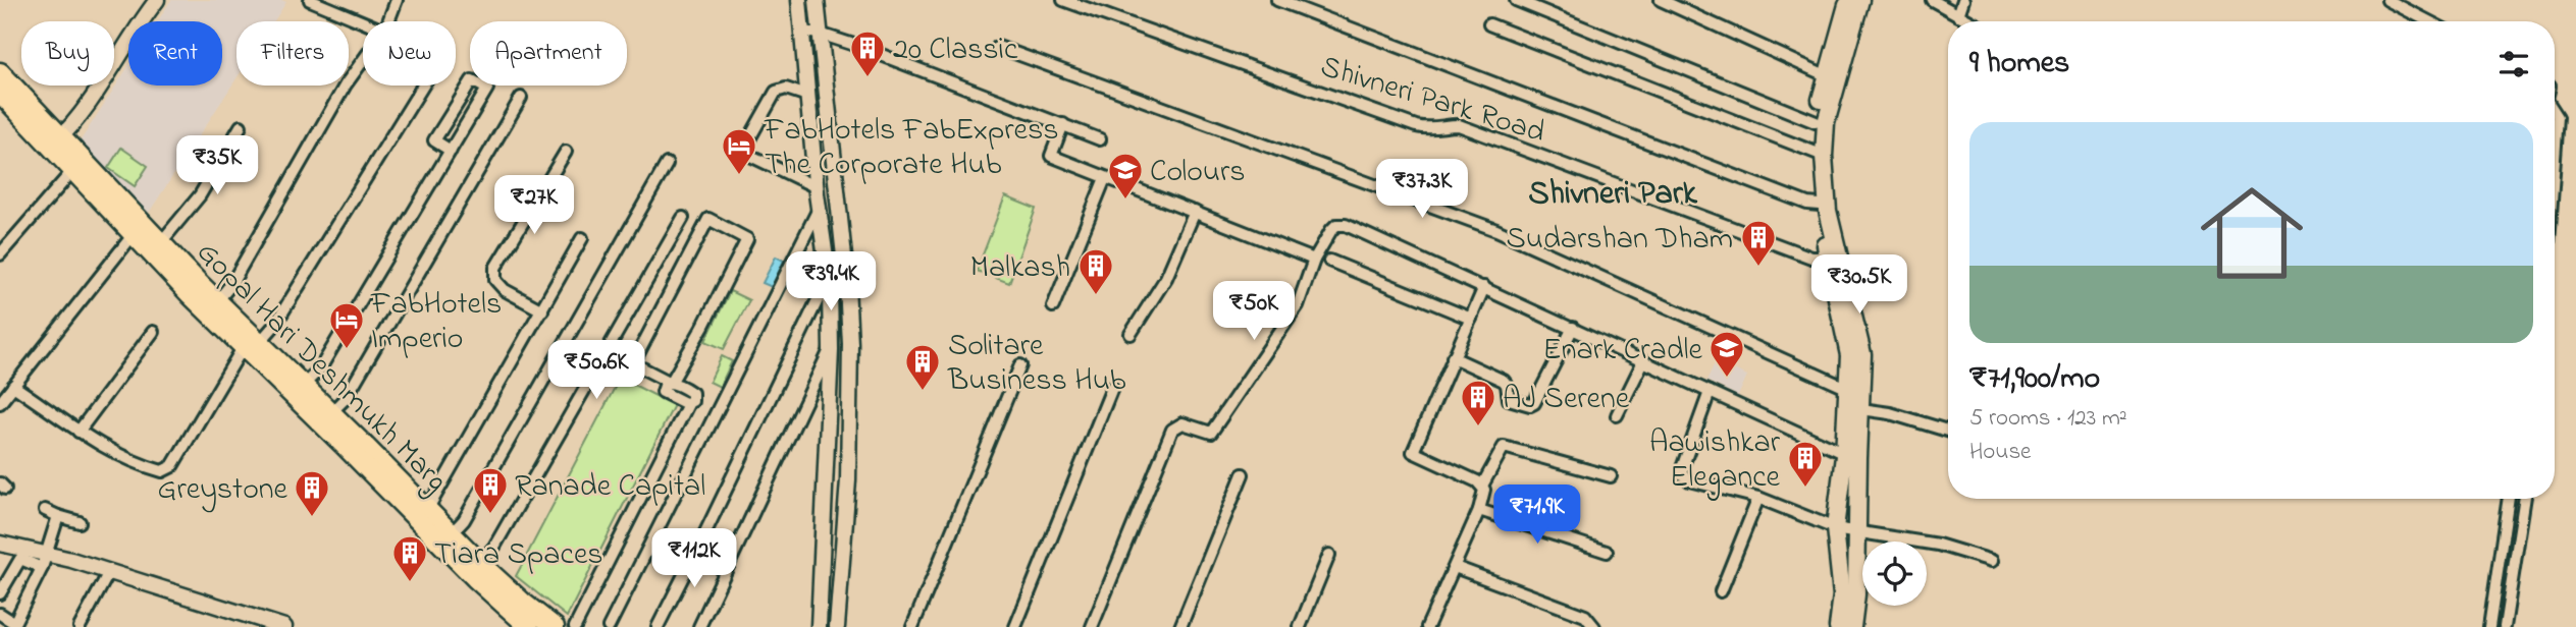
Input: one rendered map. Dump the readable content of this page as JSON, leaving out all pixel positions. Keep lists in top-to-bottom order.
{
  "streets": {
    "main road": ["Gopal Hari Deshmukh Marg"],
    "street": ["Shivneri Park Road"]
  },
  "districts": ["Shivneri Park"],
  "places": {
    "building": [
      "20 Classic",
      "Sudarshan Dham",
      "Malkash",
      "Solitare Business Hub",
      "AJ Serene",
      "Aawishkar Elegance",
      "Ranade Capital",
      "Greystone",
      "Tiara Spaces"
    ],
    "hotel": ["FabHotels FabExpress The Corporate Hub", "FabHotels Imperio"],
    "school or university": ["Colours", "Enark Cradle"]
  },
  "page": {
    "chip": [
      "Buy",
      "Rent",
      "Filters",
      "New",
      "Apartment"
    ],
    "heading": "9 homes",
    "list": [
      {
        "name": "₹71,900/mo",
        "note": "5 rooms · 123 m² · House"
      }
    ],
    "price": [
      "₹35K",
      "₹37.3K",
      "₹27K",
      "₹39.4K",
      "₹30.5K",
      "₹50K",
      "₹50.6K",
      "₹71.9K",
      "₹112K"
    ]
  }
}
